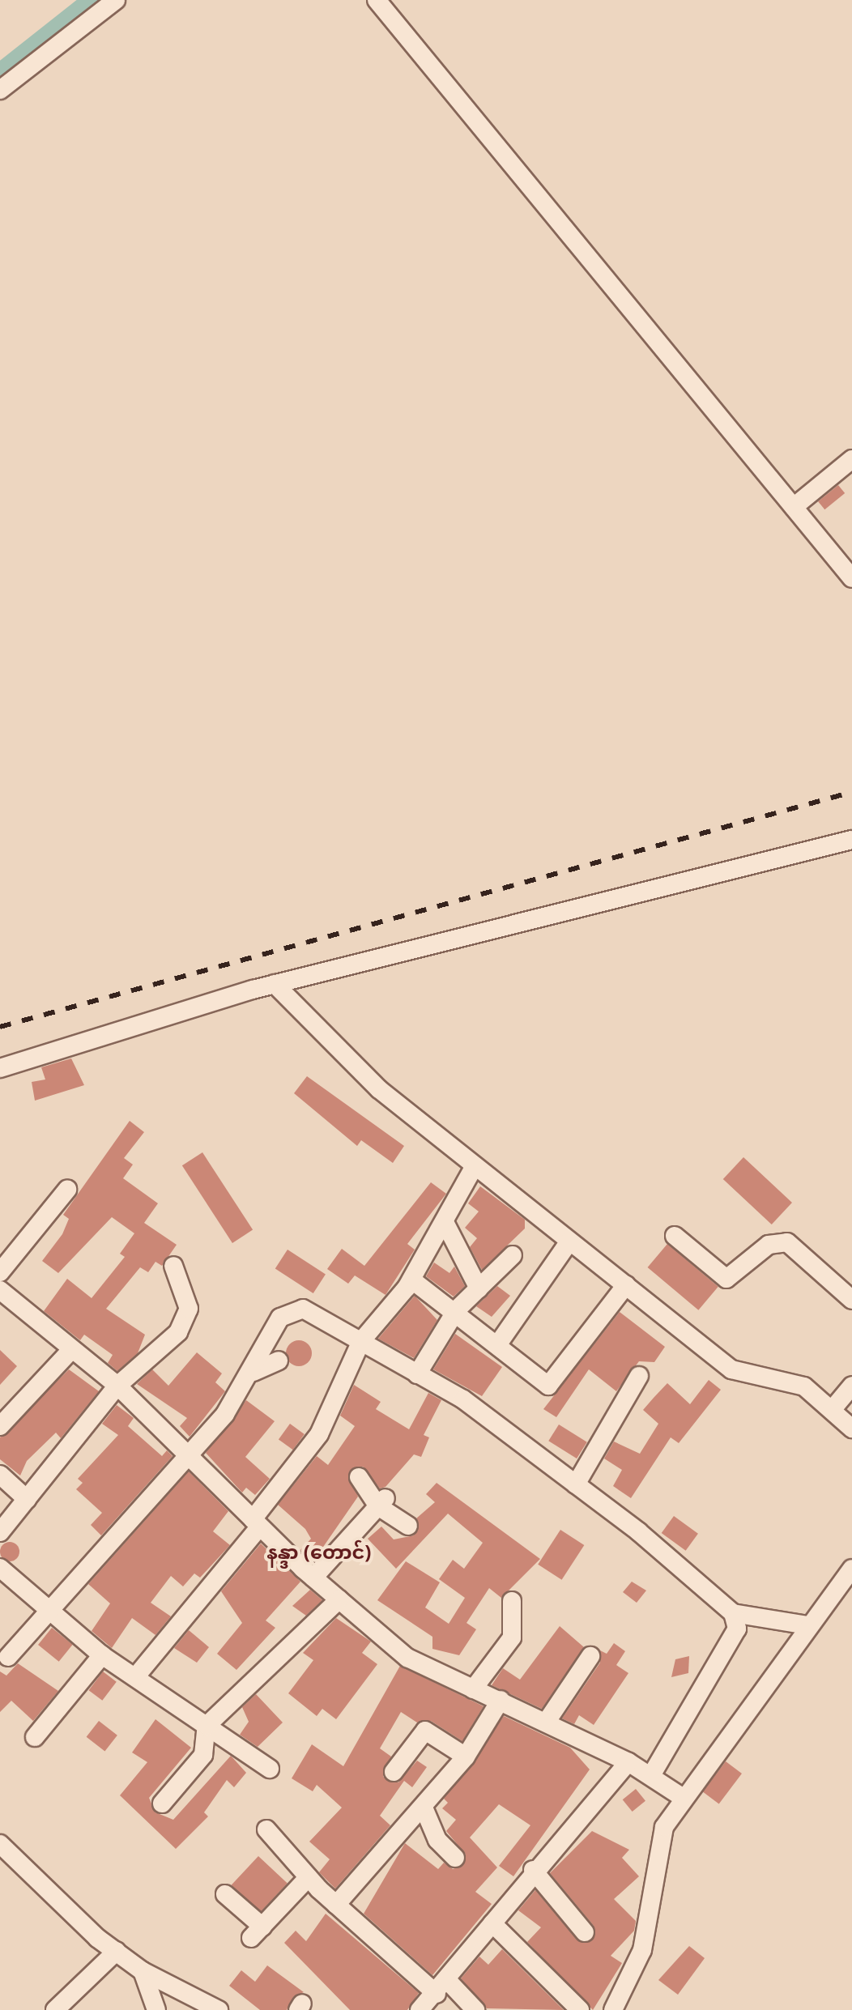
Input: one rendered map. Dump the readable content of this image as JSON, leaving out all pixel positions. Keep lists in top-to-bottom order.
{
  "districts": ["နန္ဒာ (တောင်)"]
}
